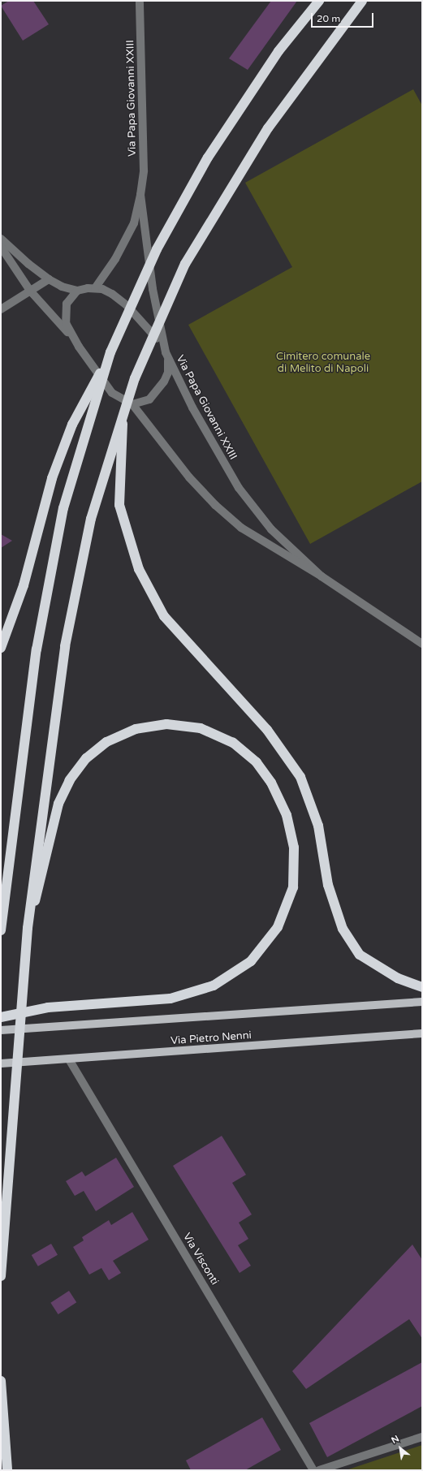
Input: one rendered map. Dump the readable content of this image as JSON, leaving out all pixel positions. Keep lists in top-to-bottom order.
{
  "streets": {
    "main road": ["Via Pietro Nenni"],
    "street": ["Via Papa Giovanni XXIII", "Via Visconti"]
  },
  "crossings": [
    ["Via Pietro Nenni", "Via Visconti"]
  ],
  "parks": ["Cimitero comunale di Melito di Napoli"],
  "scale_bar": "20 m",
  "north": "top left"
}
